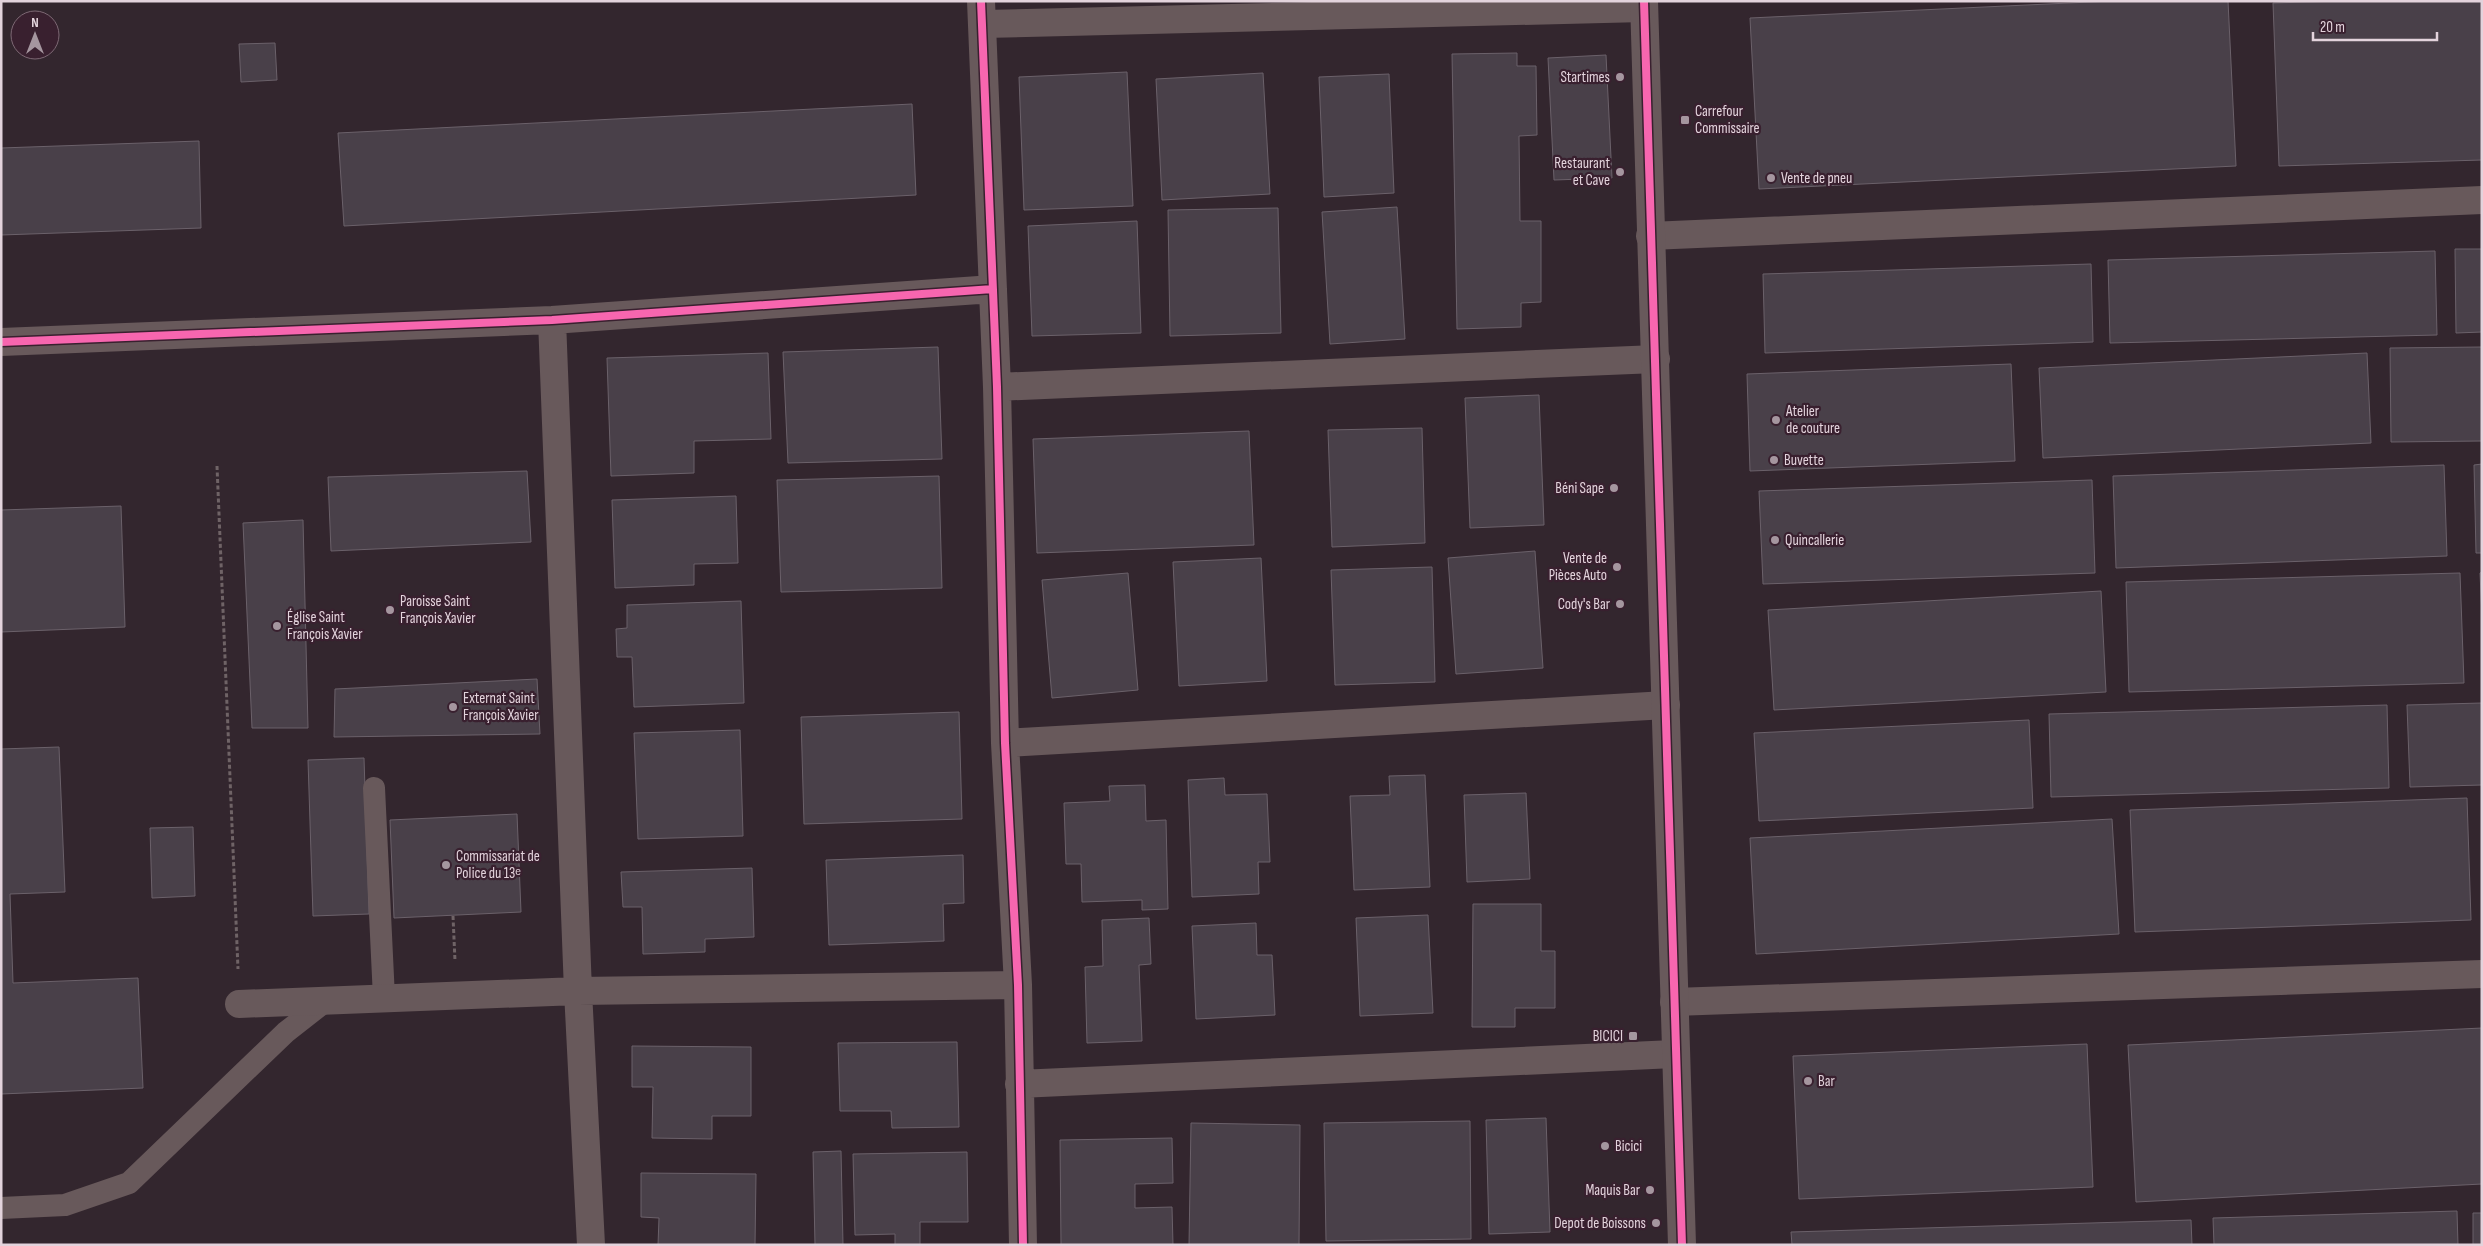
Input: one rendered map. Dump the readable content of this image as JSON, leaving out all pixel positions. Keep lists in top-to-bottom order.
{
  "places": {
    "other": [
      "Startimes",
      "Restaurant et Cave",
      "Vente de pneu",
      "Atelier de couture",
      "Buvette",
      "Béni Sape",
      "Quincallerie",
      "Vente de Pièces Auto",
      "Cody's Bar",
      "Paroisse Saint François Xavier",
      "Église Saint François Xavier",
      "Externat Saint François Xavier",
      "Commissariat de Police du 13ᵉ",
      "Bar",
      "Bicici",
      "Maquis Bar",
      "Depot de Boissons"
    ],
    "transit": ["Carrefour Commissaire", "BICICI"]
  },
  "scale_bar": "20 m",
  "north": "top"
}
